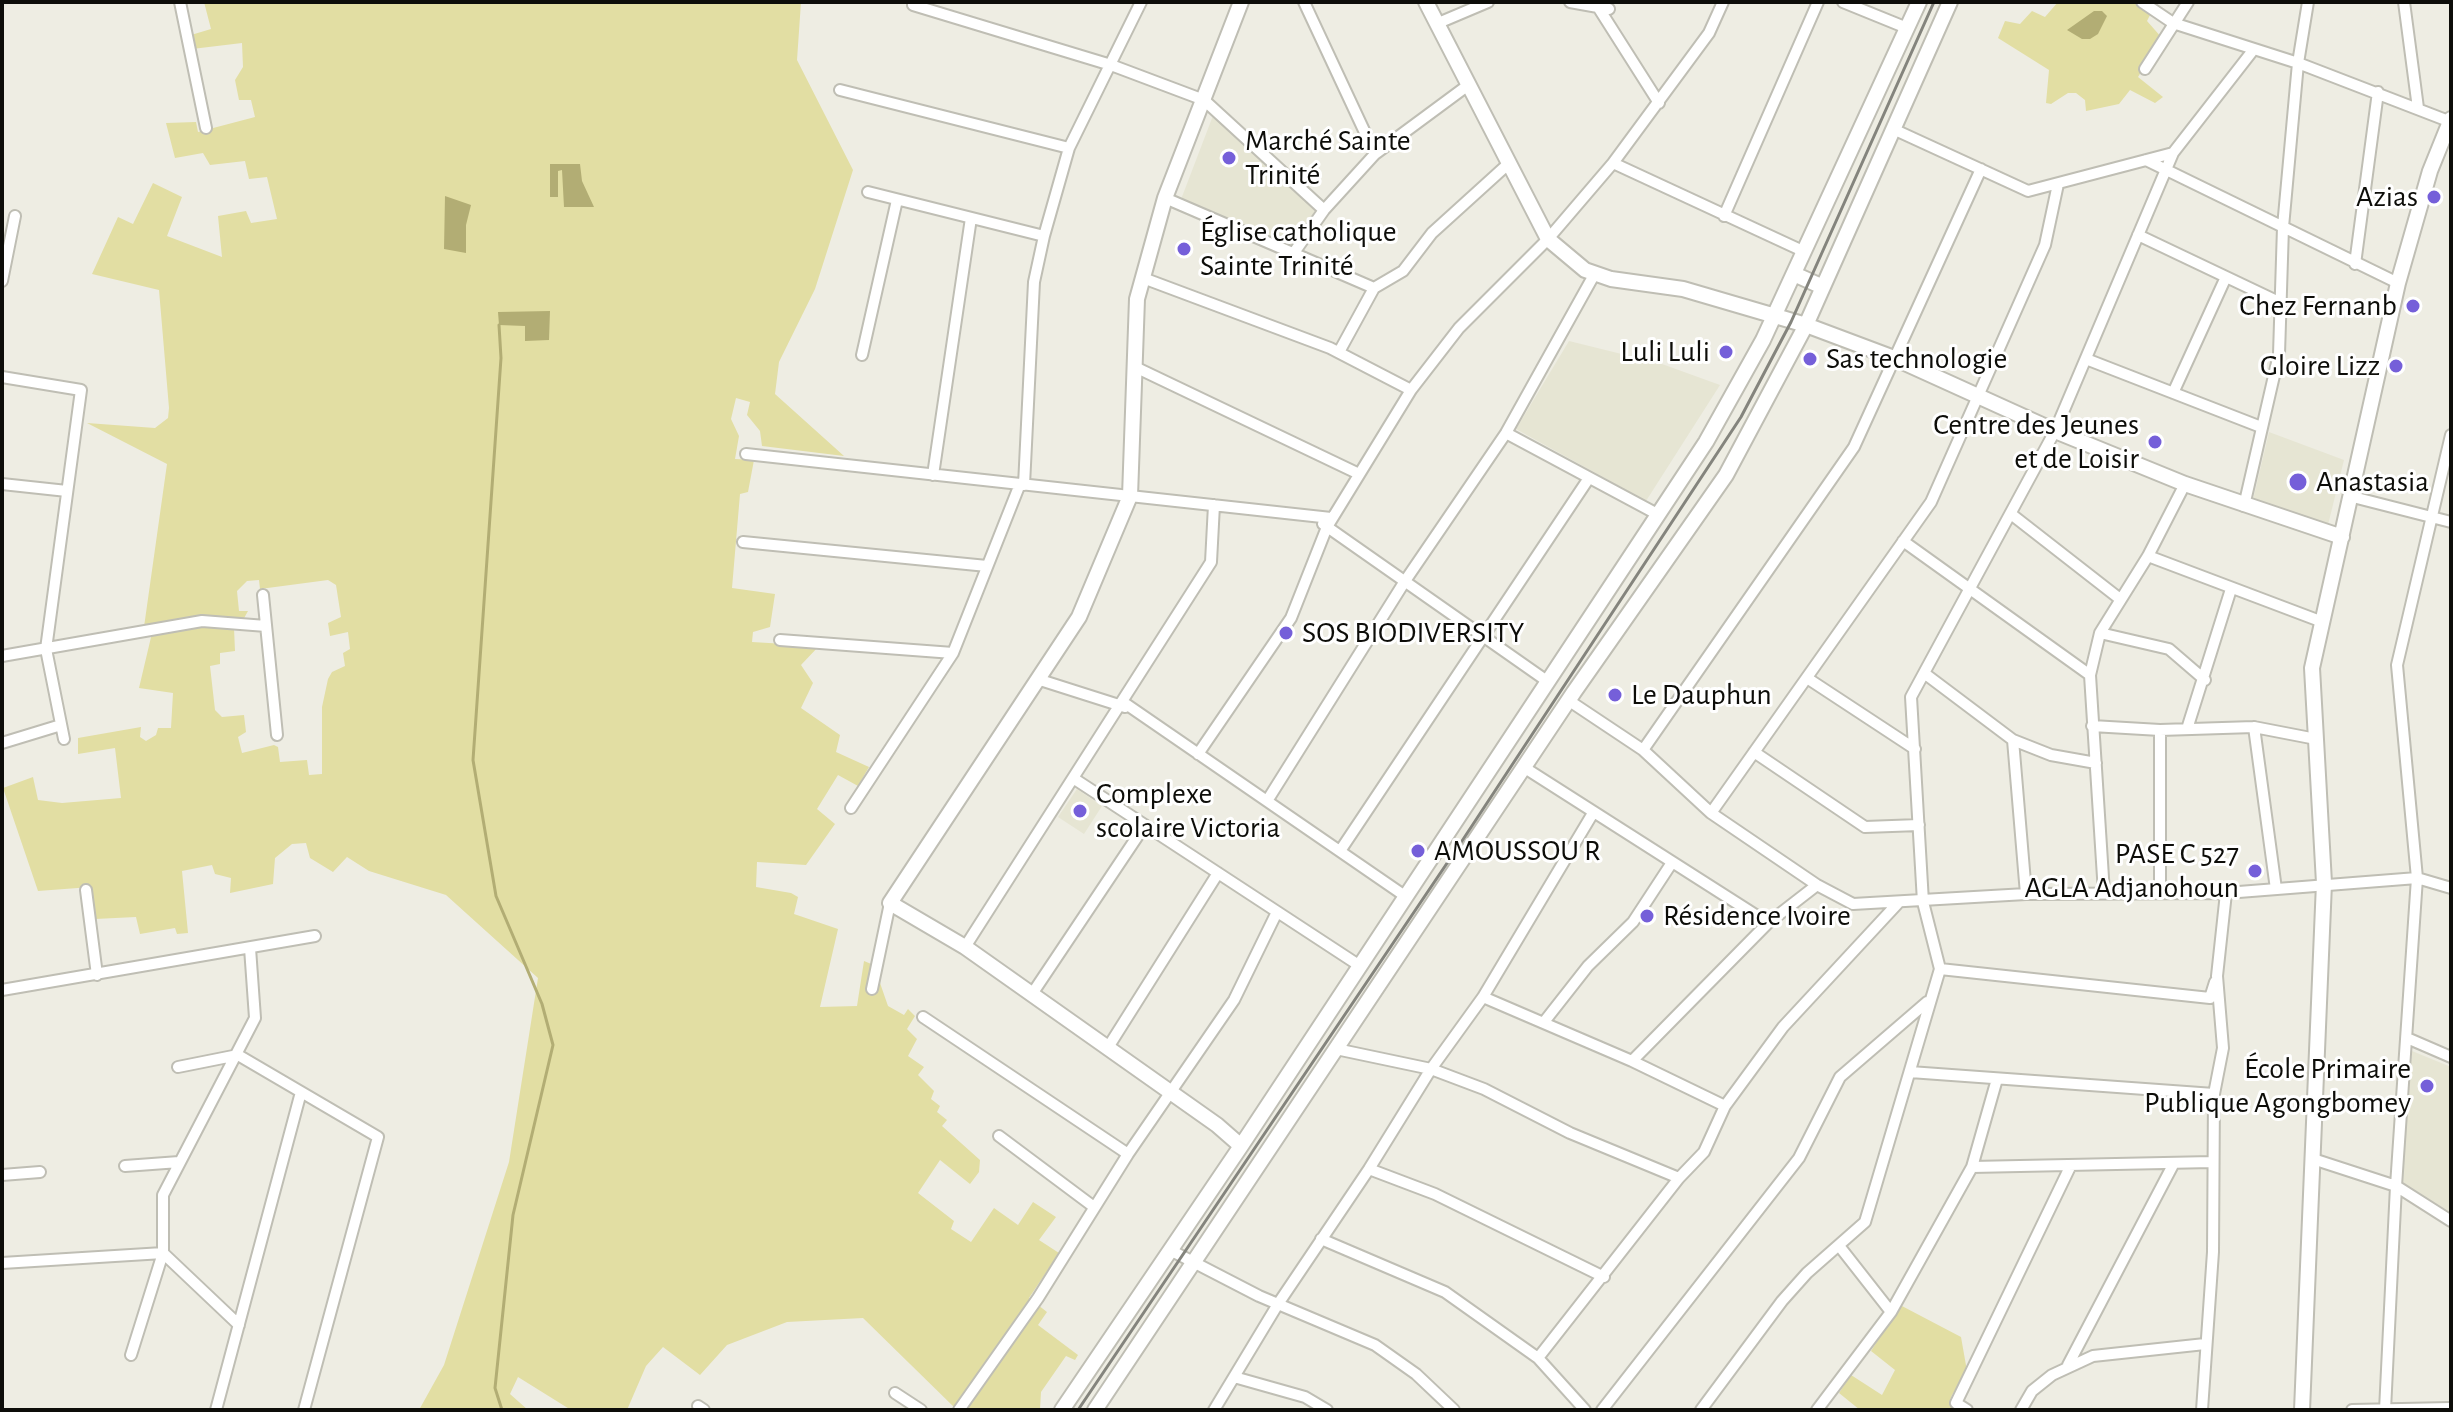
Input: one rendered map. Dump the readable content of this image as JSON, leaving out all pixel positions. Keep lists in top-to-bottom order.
{
  "places": [
    "Marché Sainte Trinité",
    "Azias",
    "Église catholique Sainte Trinité",
    "Chez Fernanb",
    "Luli Luli",
    "Sas technologie",
    "Gloire Lizz",
    "Centre des Jeunes et de Loisir",
    "Anastasia",
    "SOS BIODIVERSITY",
    "Le Dauphun",
    "Complexe scolaire Victoria",
    "AMOUSSOU R",
    "PASE C 527 AGLA Adjanohoun",
    "Résidence Ivoire",
    "École Primaire Publique Agongbomey"
  ]
}
